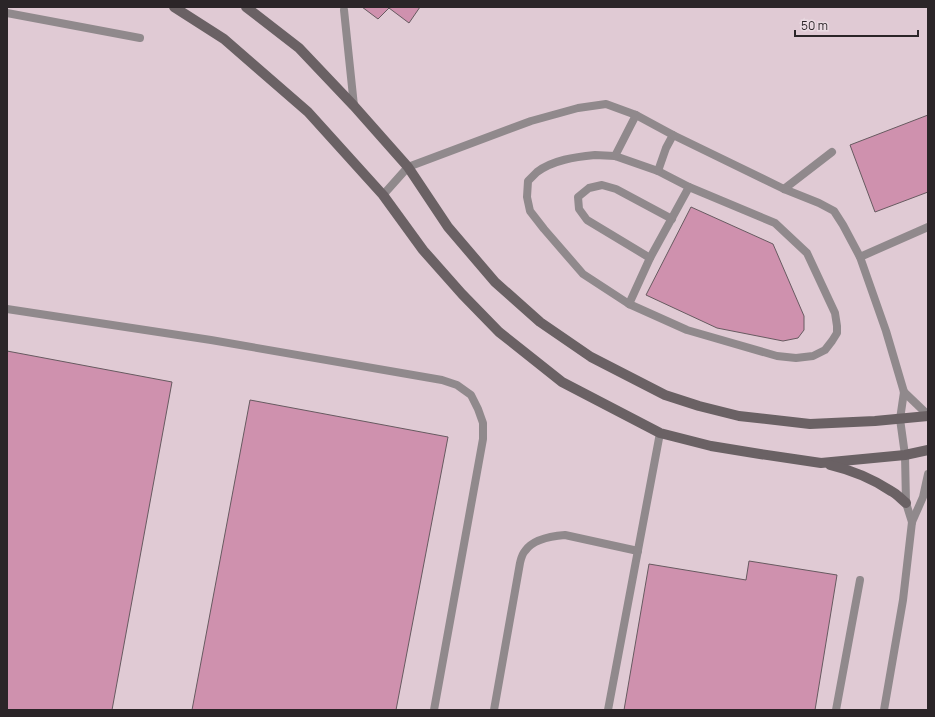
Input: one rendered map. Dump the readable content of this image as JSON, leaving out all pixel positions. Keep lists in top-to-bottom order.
{
  "scale_bar": "50 m"
}
